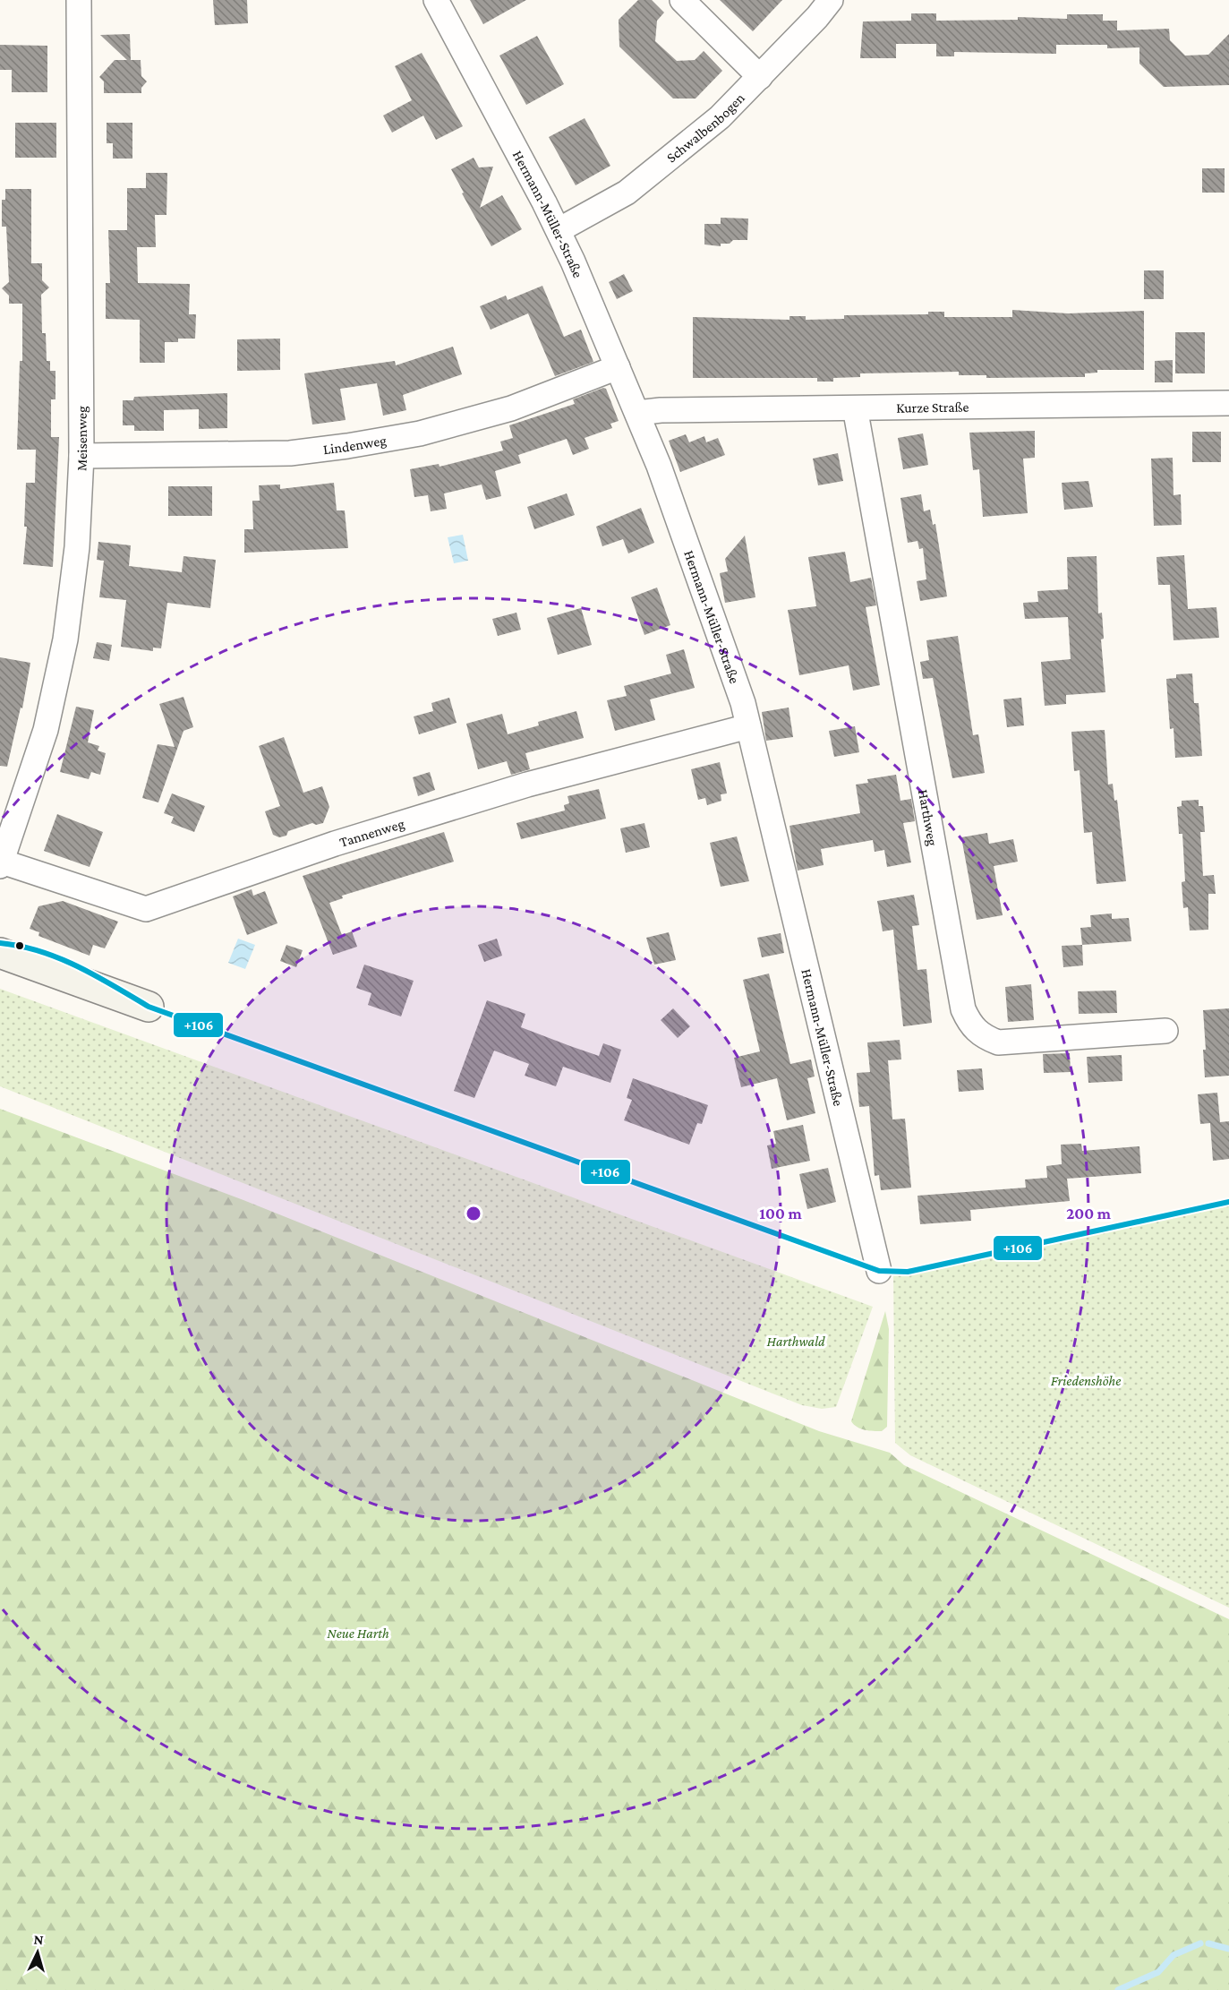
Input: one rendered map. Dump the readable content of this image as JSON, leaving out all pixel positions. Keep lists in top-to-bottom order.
{
  "streets": {
    "street": [
      "Schwalbenbogen",
      "Hermann-Müller-Straße",
      "Kurze Straße",
      "Meisenweg",
      "Lindenweg",
      "Harthweg",
      "Tannenweg"
    ]
  },
  "crossings": [
    ["Schwalbenbogen", "Hermann-Müller-Straße"],
    ["Hermann-Müller-Straße", "Kurze Straße"],
    ["Hermann-Müller-Straße", "Lindenweg"],
    ["Hermann-Müller-Straße", "Tannenweg"],
    ["Kurze Straße", "Harthweg"],
    ["Meisenweg", "Lindenweg"],
    ["Meisenweg", "Tannenweg"]
  ],
  "parks": ["Harthwald", "Friedenshöhe", "Neue Harth"],
  "lines": ["transit line +106"],
  "north": "top",
  "rings": ["100 m", "200 m"]
}
